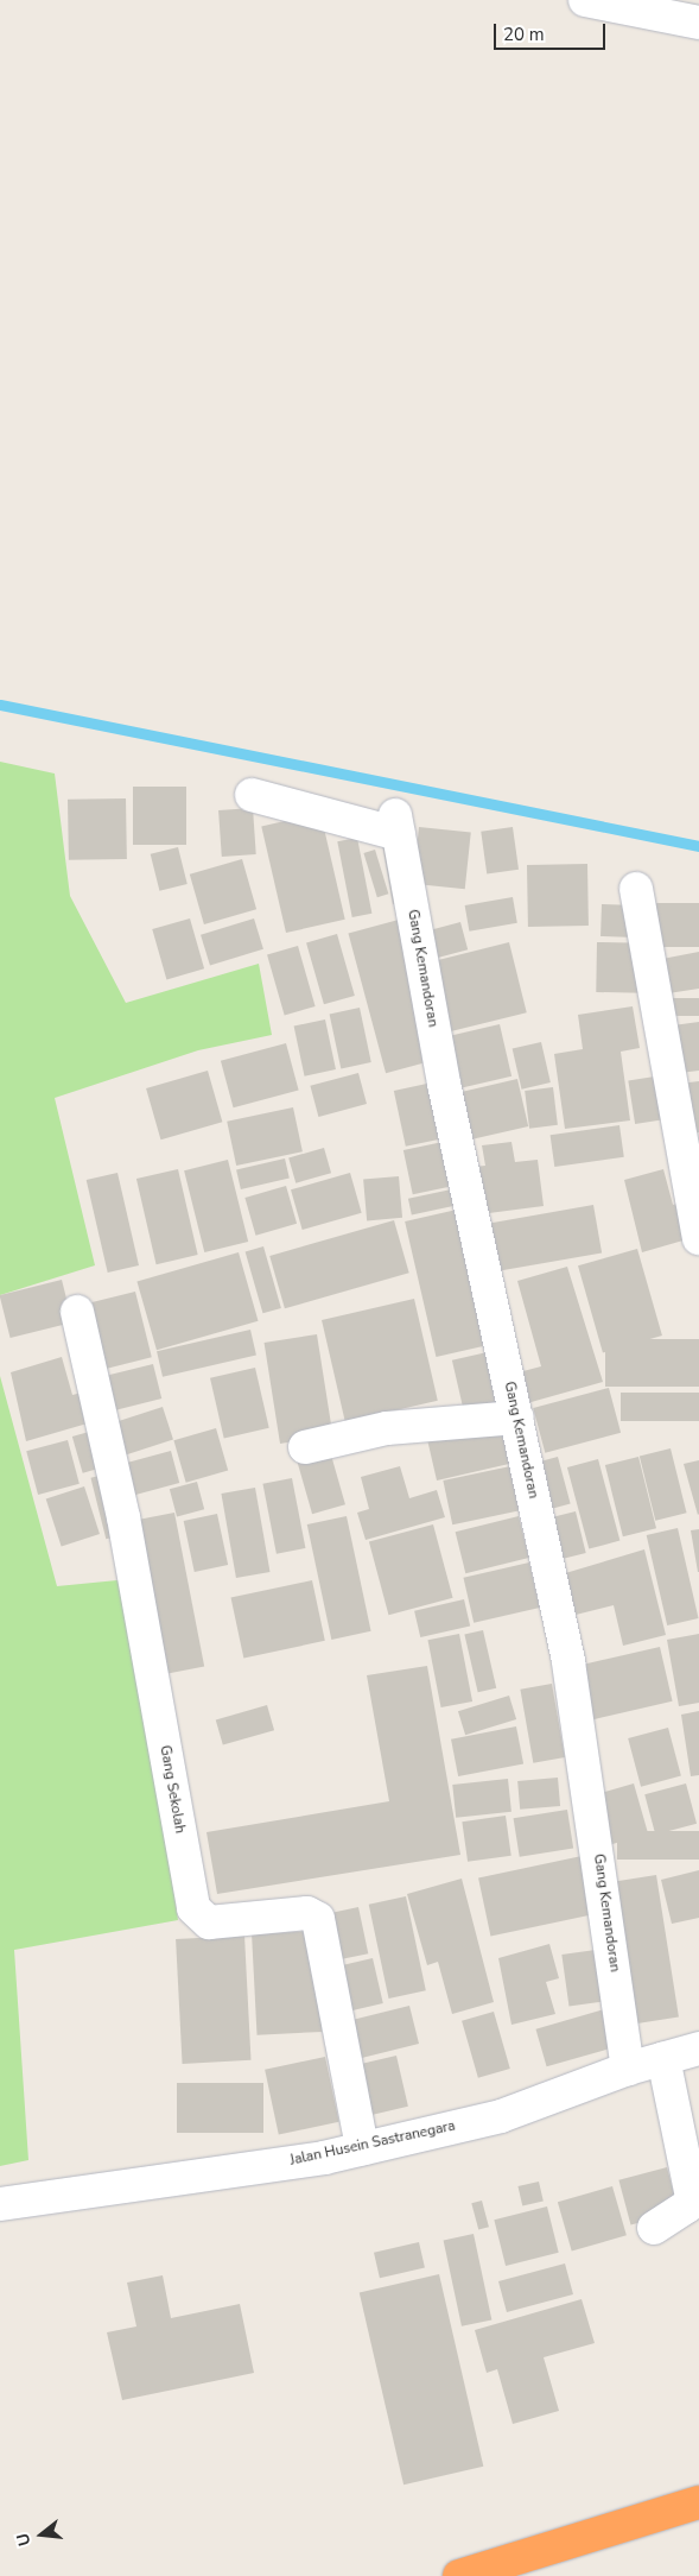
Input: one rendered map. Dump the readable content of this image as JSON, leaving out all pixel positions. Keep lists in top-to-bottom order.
{
  "streets": {
    "street": ["Gang Kemandoran", "Gang Sekolah", "Jalan Husein Sastranegara"]
  },
  "crossings": [
    ["Gang Kemandoran", "Jalan Husein Sastranegara"],
    ["Gang Sekolah", "Jalan Husein Sastranegara"]
  ],
  "scale_bar": "20 m",
  "north": "left"
}
